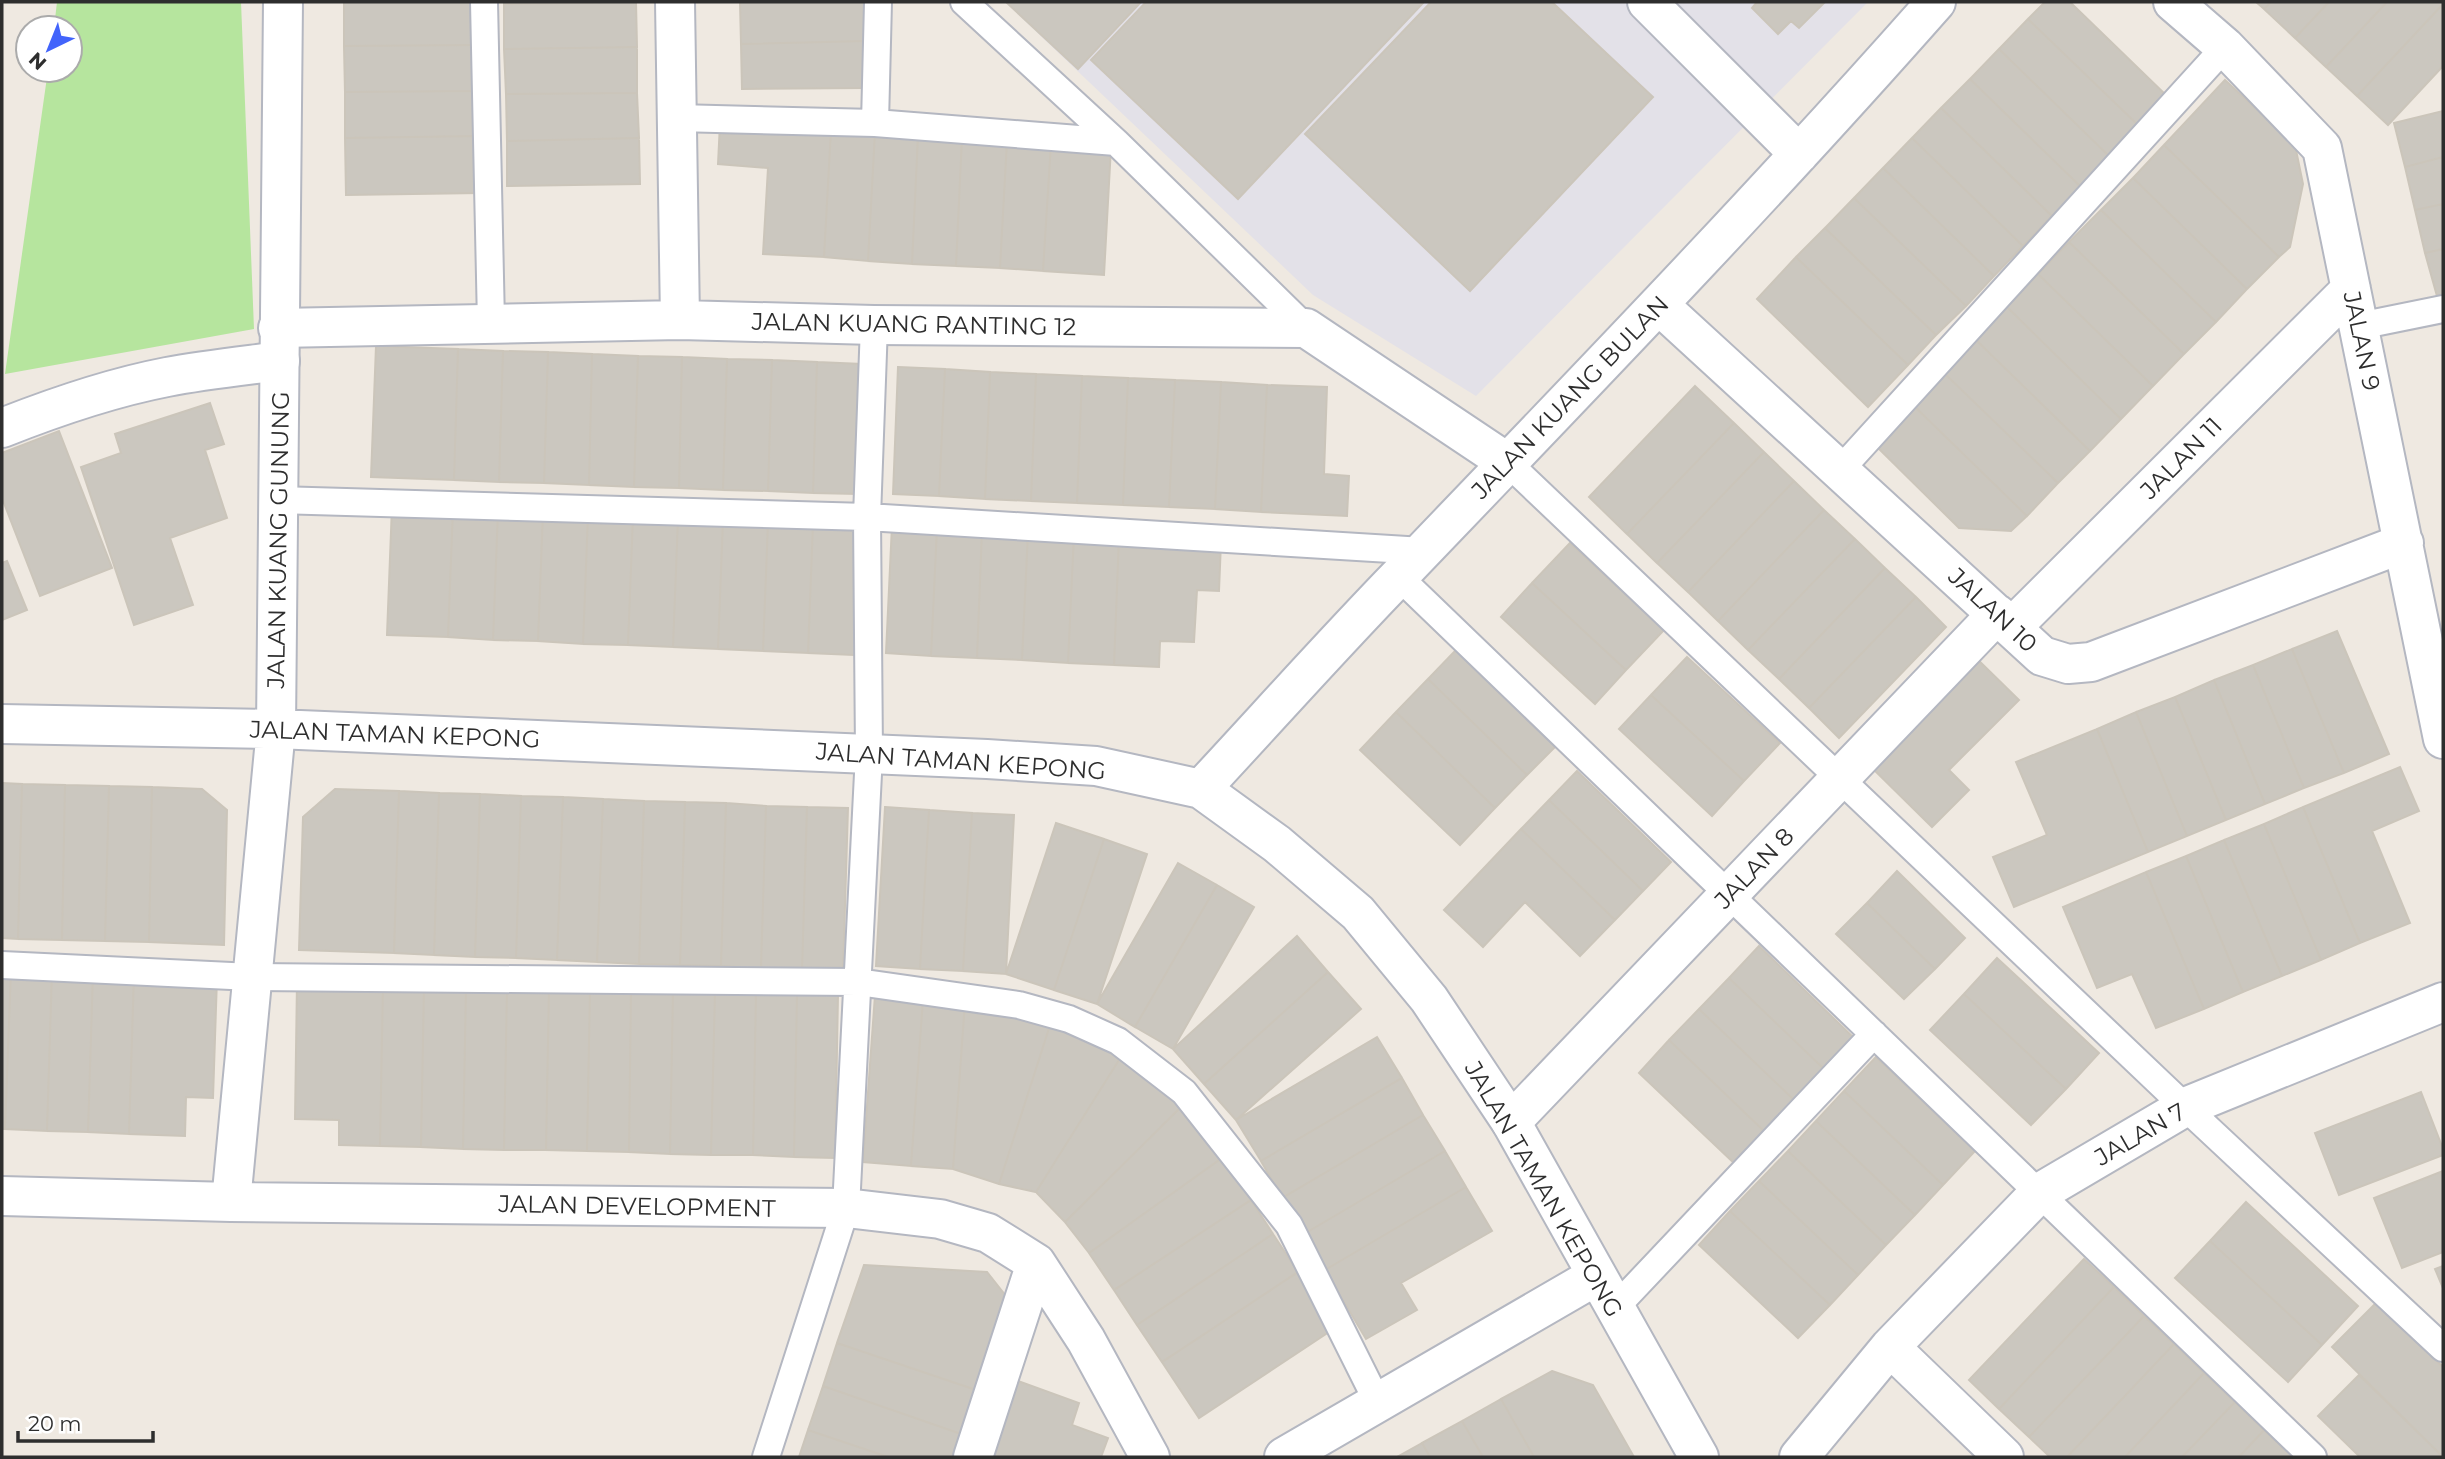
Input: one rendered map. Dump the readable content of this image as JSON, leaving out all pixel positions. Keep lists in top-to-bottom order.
{
  "streets": {
    "street": [
      "JALAN KUANG RANTING 12",
      "JALAN 9",
      "JALAN KUANG BULAN",
      "JALAN 11",
      "JALAN KUANG GUNUNG",
      "JALAN 10",
      "JALAN TAMAN KEPONG",
      "JALAN 8",
      "JALAN 7",
      "JALAN DEVELOPMENT"
    ]
  },
  "crossings": [
    ["JALAN KUANG RANTING 12", "JALAN KUANG GUNUNG"],
    ["JALAN 9", "JALAN 11"],
    ["JALAN 9", "JALAN 10"],
    ["JALAN KUANG BULAN", "JALAN 10"],
    ["JALAN KUANG BULAN", "JALAN TAMAN KEPONG"],
    ["JALAN 11", "JALAN 10"],
    ["JALAN 11", "JALAN 8"],
    ["JALAN KUANG GUNUNG", "JALAN TAMAN KEPONG"],
    ["JALAN KUANG GUNUNG", "JALAN DEVELOPMENT"],
    ["JALAN 10", "JALAN 8"],
    ["JALAN TAMAN KEPONG", "JALAN 8"]
  ],
  "scale_bar": "20 m",
  "north": "bottom left"
}
